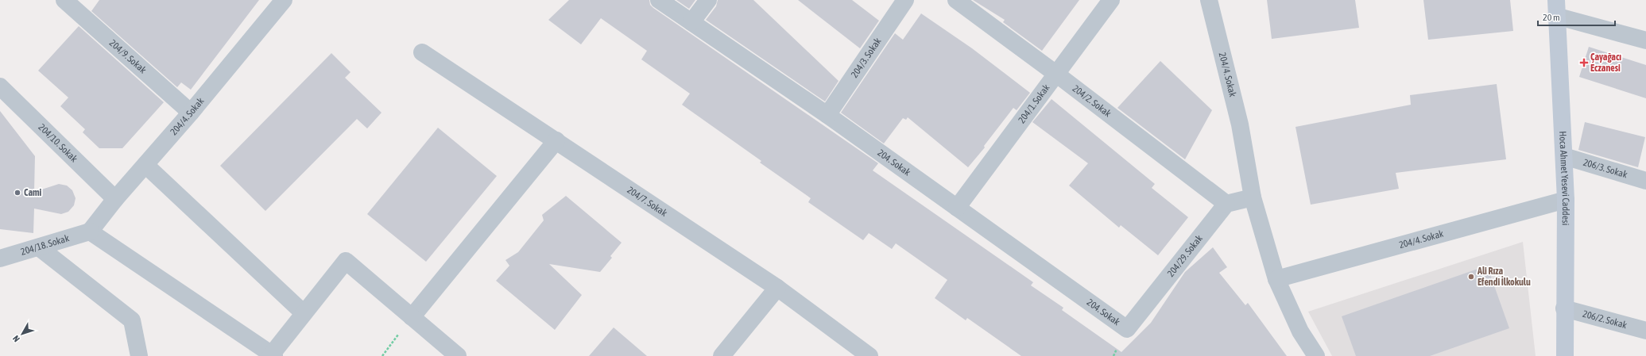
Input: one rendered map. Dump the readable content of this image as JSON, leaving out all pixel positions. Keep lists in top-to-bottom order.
{
  "streets": {
    "main road": ["Hoca Ahmet Yesevi Caddesi"],
    "street": [
      "204/9. Sokak",
      "204/3. Sokak",
      "204/4. Sokak",
      "204/2. Sokak",
      "204/1. Sokak",
      "204/10. Sokak",
      "204. Sokak",
      "206/3. Sokak",
      "204/7. Sokak",
      "204/18. Sokak",
      "204/29. Sokak",
      "206/2. Sokak"
    ]
  },
  "crossings": [
    ["204/9. Sokak", "204/4. Sokak"],
    ["204/3. Sokak", "204. Sokak"],
    ["204/4. Sokak", "204/10. Sokak"],
    ["204/4. Sokak", "Hoca Ahmet Yesevi Caddesi"],
    ["204/4. Sokak", "204/18. Sokak"],
    ["204/2. Sokak", "204/1. Sokak"],
    ["204/2. Sokak", "204/29. Sokak"],
    ["204/1. Sokak", "204. Sokak"],
    ["204. Sokak", "204/29. Sokak"],
    ["206/3. Sokak", "Hoca Ahmet Yesevi Caddesi"],
    ["Hoca Ahmet Yesevi Caddesi", "206/2. Sokak"]
  ],
  "places": {
    "health": ["Çayağacı Eczanesi"],
    "other": ["Cami", "Ali Rıza Efendi İlkokulu"]
  },
  "scale_bar": "20 m",
  "north": "bottom left"
}
